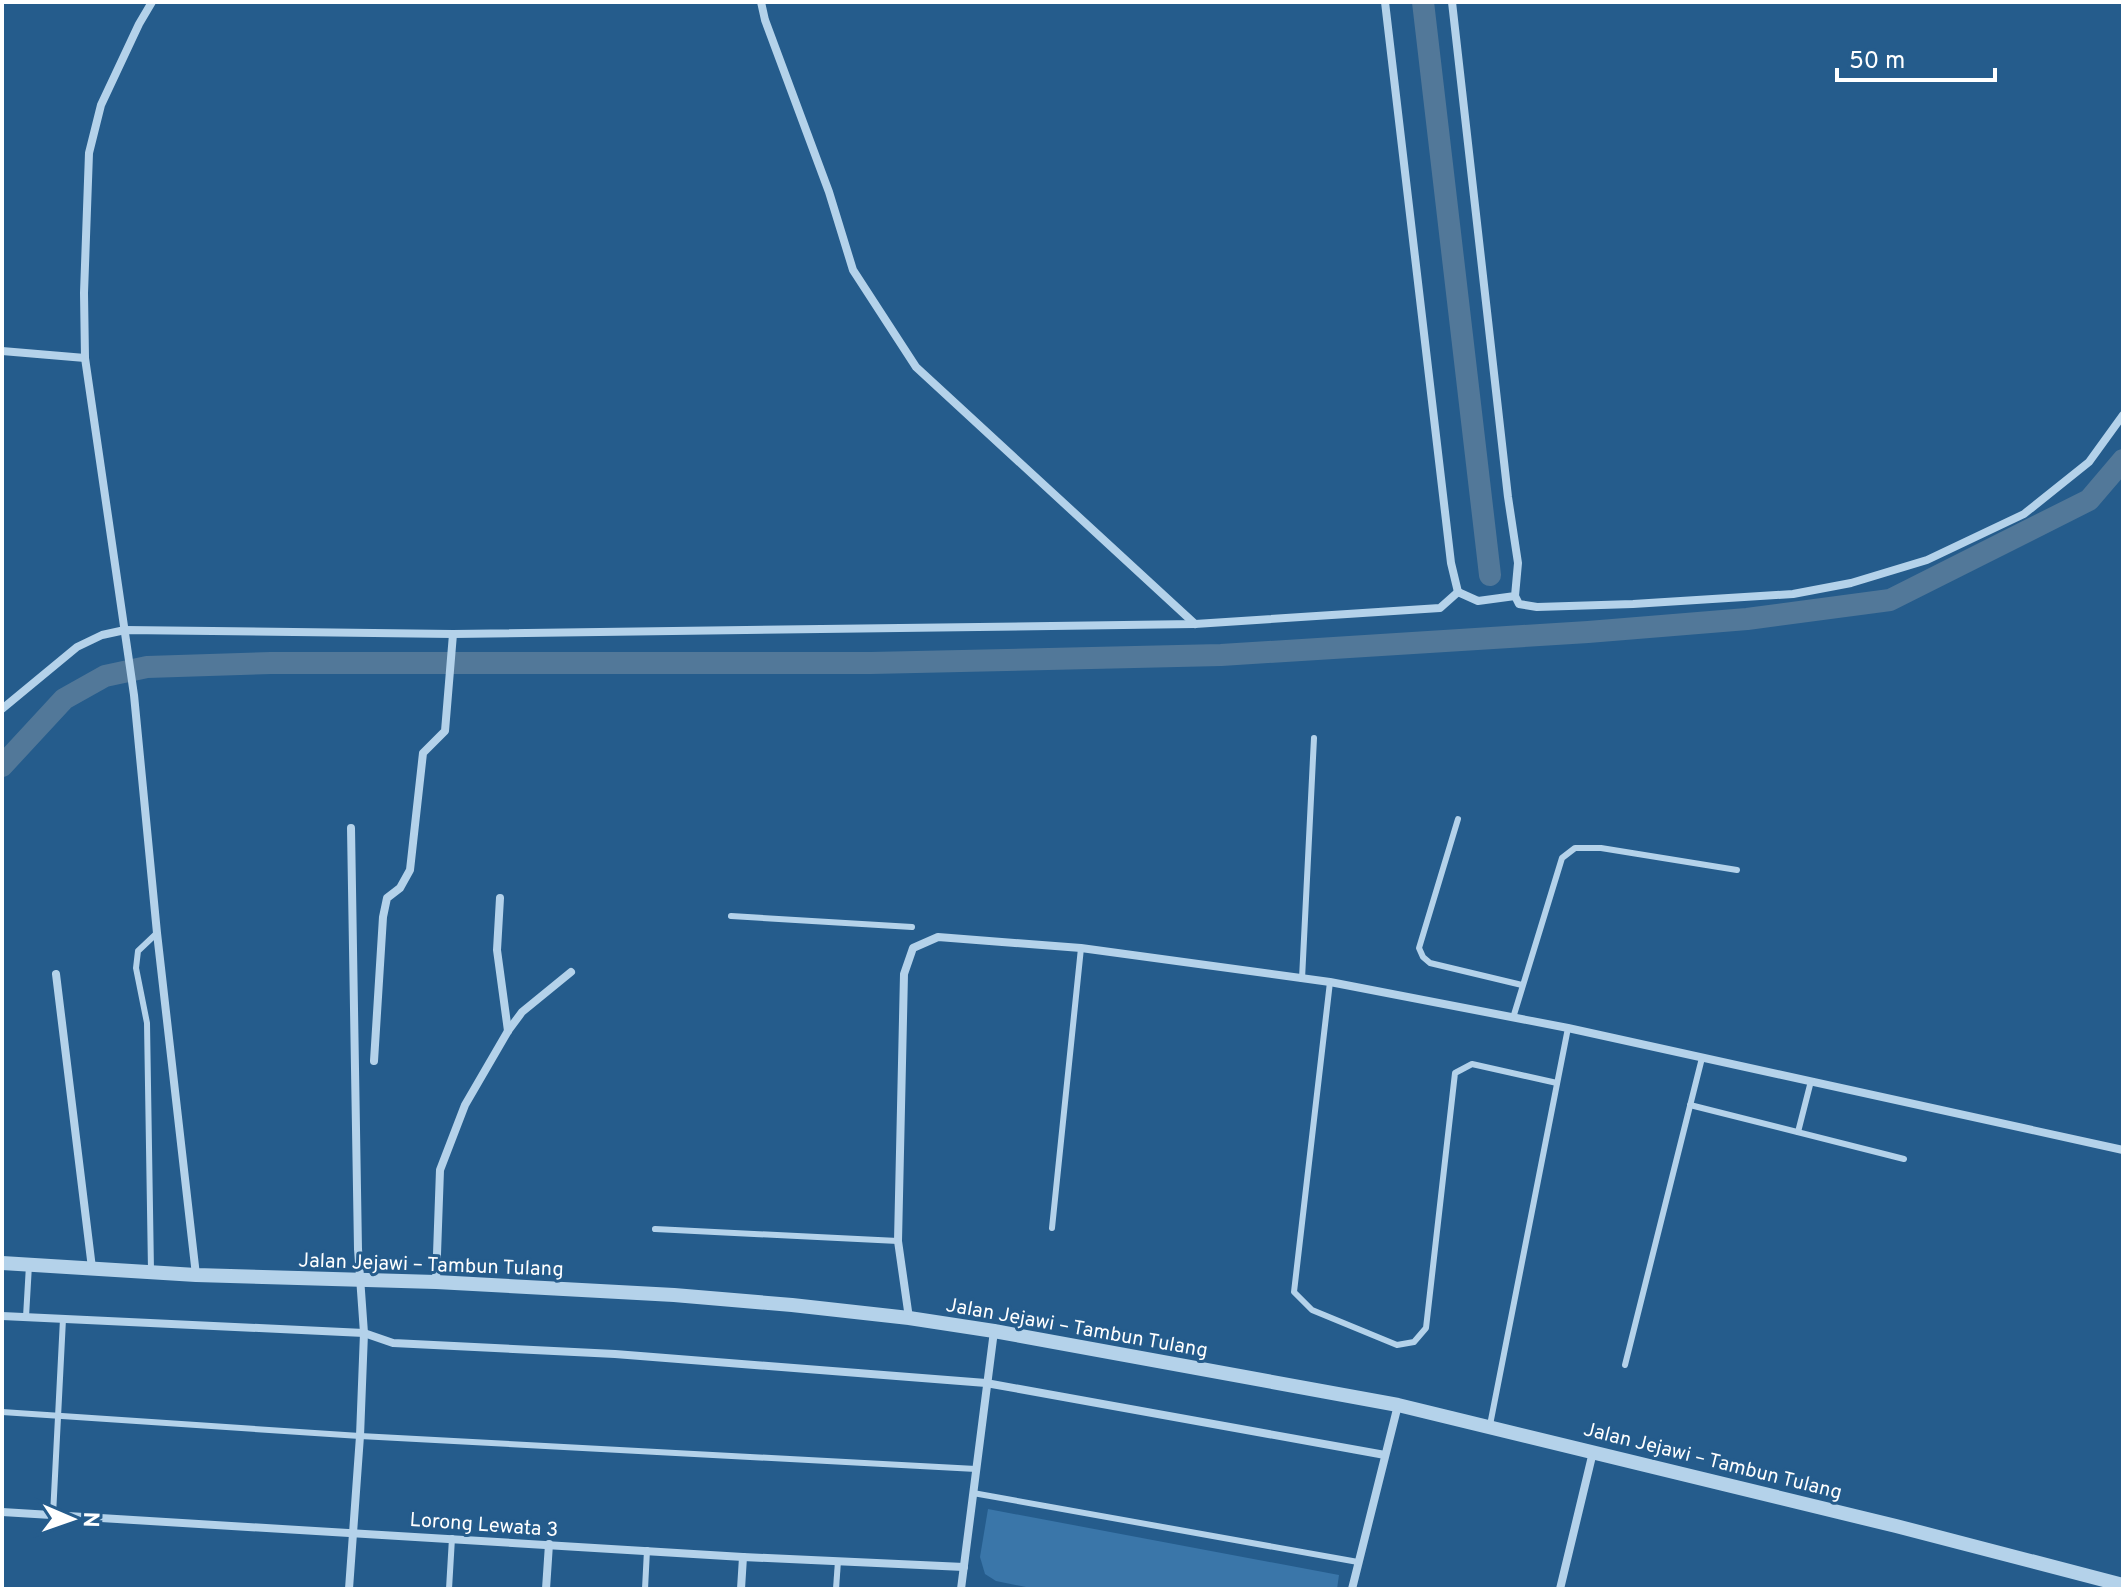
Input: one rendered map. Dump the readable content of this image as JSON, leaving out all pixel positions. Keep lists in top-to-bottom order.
{
  "streets": {
    "street": ["Jalan Jejawi – Tambun Tulang", "Lorong Lewata 3"]
  },
  "scale_bar": "50 m",
  "north": "right"
}
